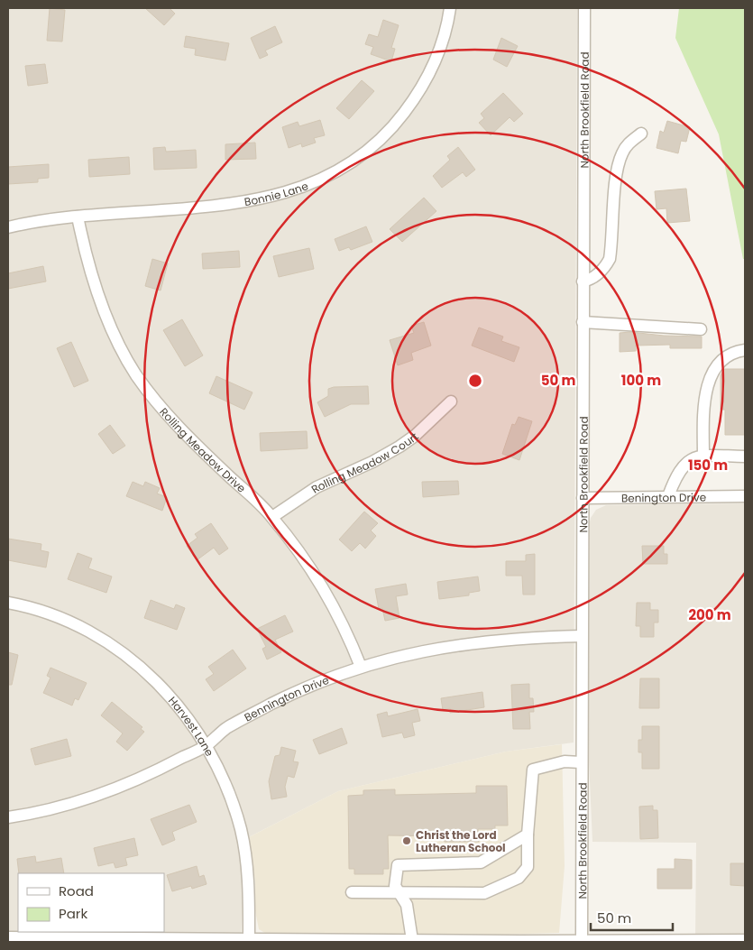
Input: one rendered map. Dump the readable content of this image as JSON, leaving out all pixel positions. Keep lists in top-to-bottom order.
{
  "streets": {
    "street": [
      "North Brookfield Road",
      "Bonnie Lane",
      "Rolling Meadow Drive",
      "Rolling Meadow Court",
      "Benington Drive",
      "Bennington Drive",
      "Harvest Lane"
    ]
  },
  "crossings": [
    ["North Brookfield Road", "Benington Drive"],
    ["North Brookfield Road", "Bennington Drive"],
    ["Bonnie Lane", "Rolling Meadow Drive"],
    ["Rolling Meadow Drive", "Rolling Meadow Court"],
    ["Rolling Meadow Drive", "Bennington Drive"],
    ["Bennington Drive", "Harvest Lane"]
  ],
  "places": ["Christ the Lord Lutheran School"],
  "legend": ["Road", "Park"],
  "scale_bar": "50 m",
  "rings": [
    "50 m",
    "100 m",
    "150 m",
    "200 m"
  ]
}
